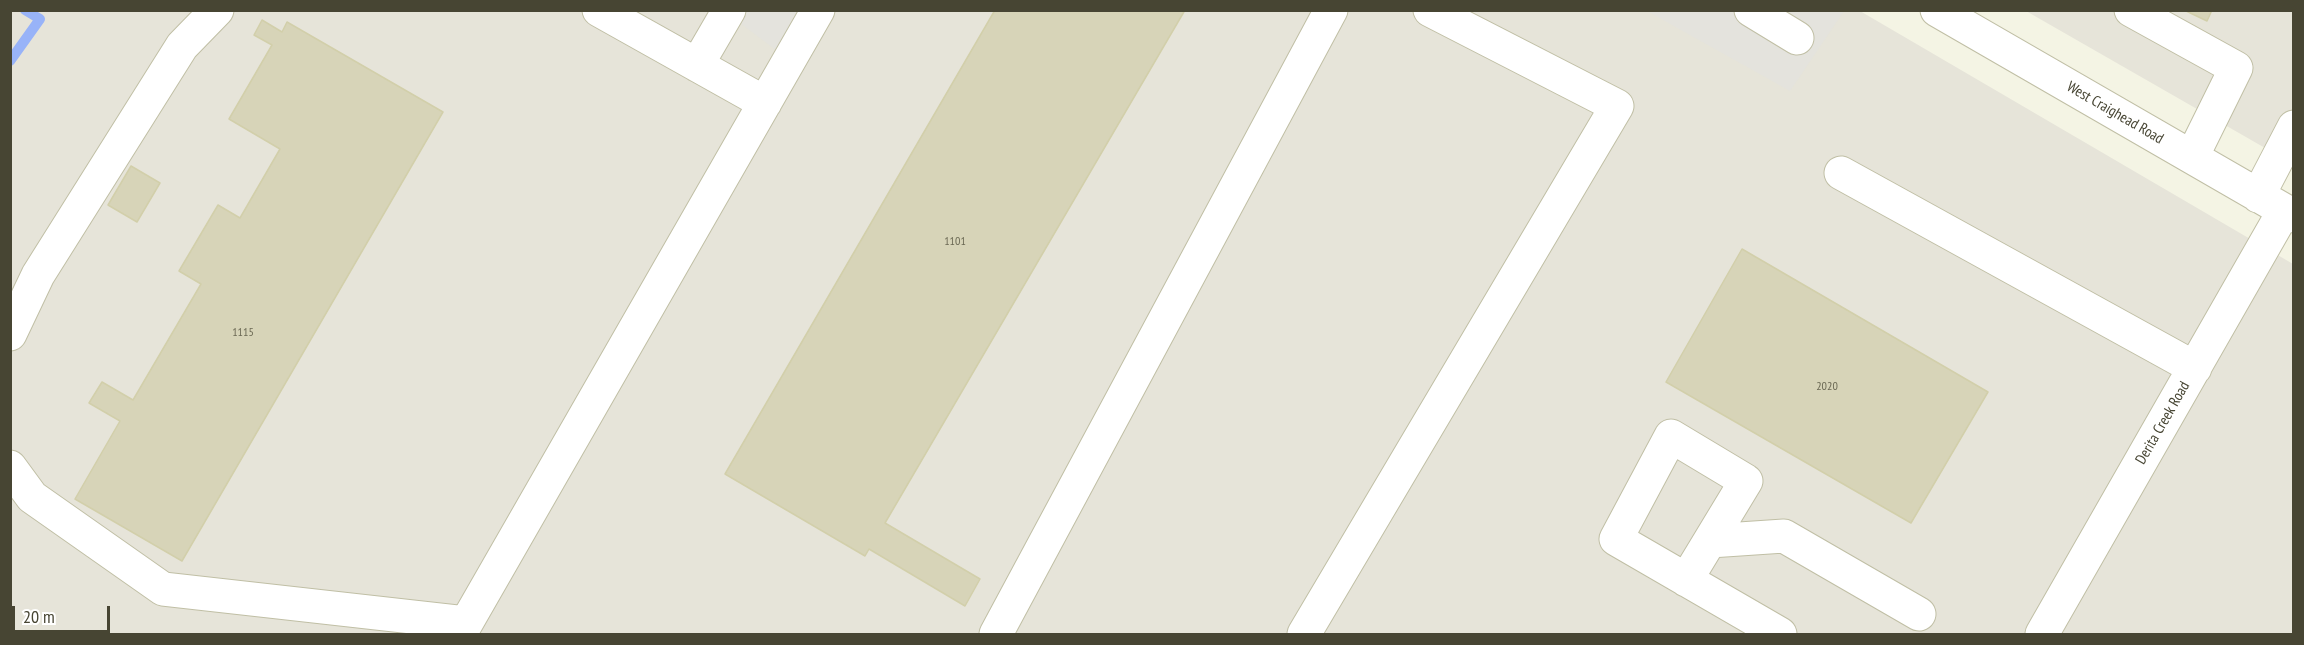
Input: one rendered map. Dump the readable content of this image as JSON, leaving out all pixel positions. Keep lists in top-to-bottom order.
{
  "streets": {
    "street": ["West Craighead Road", "Derita Creek Road"]
  },
  "crossings": [
    ["West Craighead Road", "Derita Creek Road"]
  ],
  "house_numbers": ["1101", "1115", "2020"],
  "scale_bar": "20 m"
}
